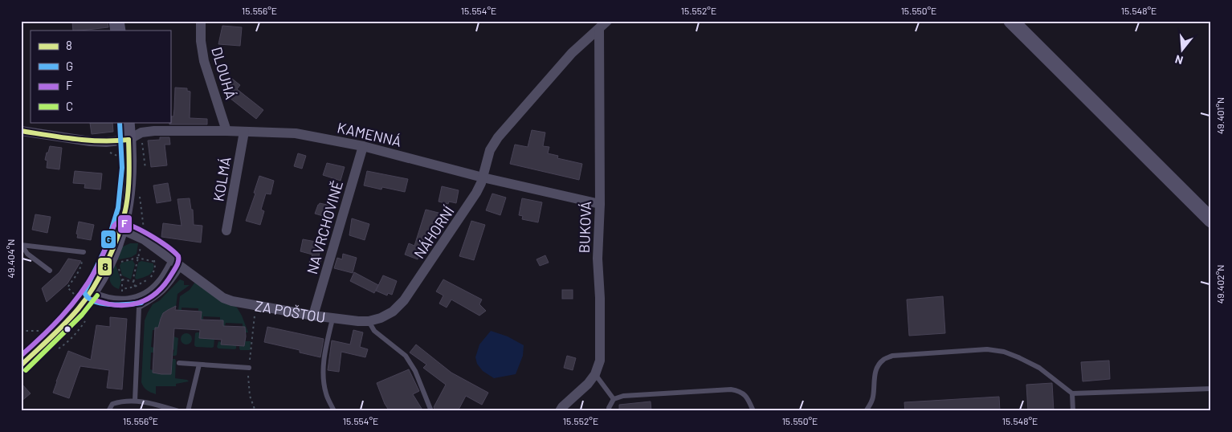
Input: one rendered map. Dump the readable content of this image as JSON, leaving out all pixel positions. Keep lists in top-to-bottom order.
{
  "streets": {
    "street": [
      "DLOUHÁ",
      "KAMENNÁ",
      "KOLMÁ",
      "NA VRCHOVINĚ",
      "BUKOVÁ",
      "NÁHORNÍ",
      "ZA POŠTOU"
    ]
  },
  "crossings": [
    ["DLOUHÁ", "KAMENNÁ"],
    ["KAMENNÁ", "KOLMÁ"],
    ["KAMENNÁ", "NA VRCHOVINĚ"],
    ["KAMENNÁ", "BUKOVÁ"],
    ["KAMENNÁ", "NÁHORNÍ"],
    ["NA VRCHOVINĚ", "ZA POŠTOU"],
    ["BUKOVÁ", "NÁHORNÍ"],
    ["NÁHORNÍ", "ZA POŠTOU"]
  ],
  "lines": [
    "transit line G",
    "transit line 8",
    "transit line F",
    "transit line C"
  ],
  "legend": [
    "8",
    "G",
    "F",
    "C"
  ],
  "north": "bottom",
  "coordinates": [
    "15.556°E",
    "15.554°E",
    "15.552°E",
    "15.550°E",
    "15.548°E",
    "49.401°N",
    "49.404°N",
    "49.402°N"
  ]
}
